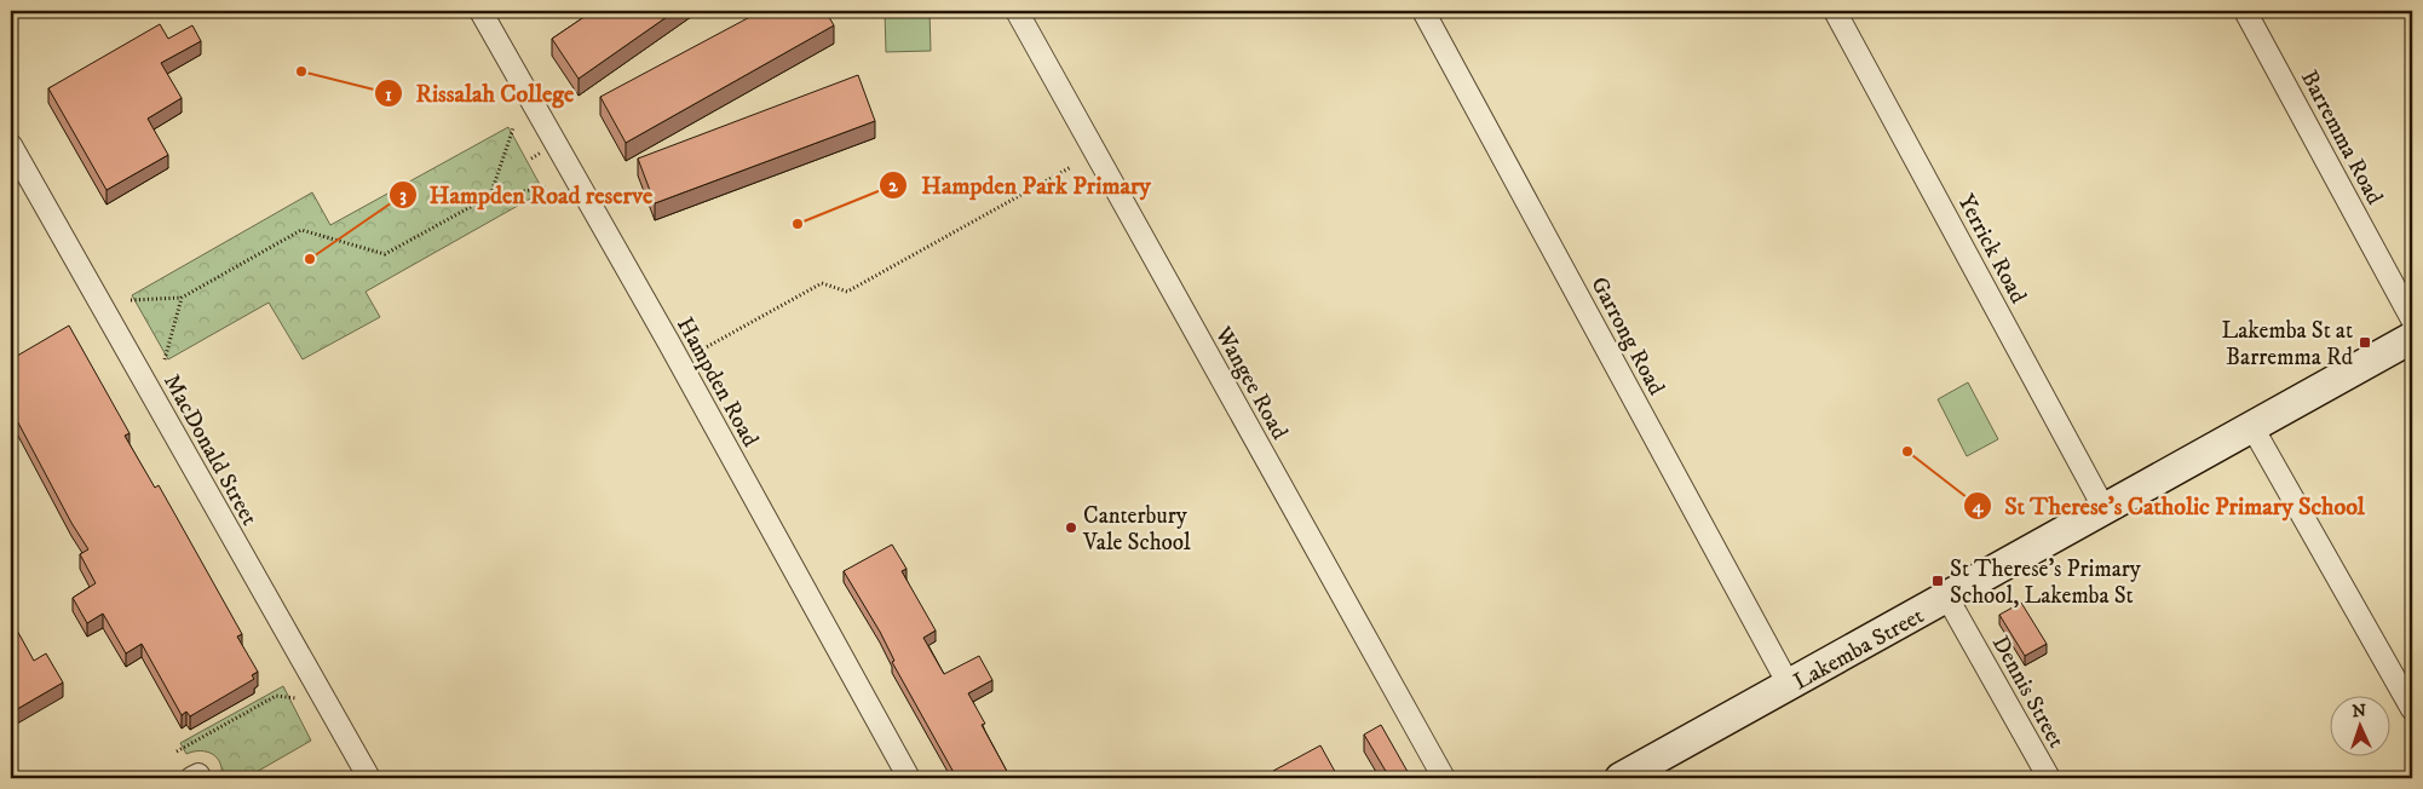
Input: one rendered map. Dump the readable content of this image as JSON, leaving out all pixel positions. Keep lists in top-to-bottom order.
{
  "streets": {
    "main road": ["Lakemba Street"],
    "street": [
      "Barremma Road",
      "Yerrick Road",
      "Garrong Road",
      "Hampden Road",
      "Wangee Road",
      "MacDonald Street",
      "Dennis Street"
    ]
  },
  "crossings": [
    ["Yerrick Road", "Lakemba Street"],
    ["Garrong Road", "Lakemba Street"],
    ["Lakemba Street", "Dennis Street"]
  ],
  "places": {
    "other": [
      "Rissalah College",
      "Hampden Park Primary",
      "Hampden Road reserve",
      "St Therese's Catholic Primary School",
      "Canterbury Vale School"
    ],
    "transit": ["Lakemba St at Barremma Rd", "St Therese's Primary School, Lakemba St"]
  },
  "north": "top"
}
